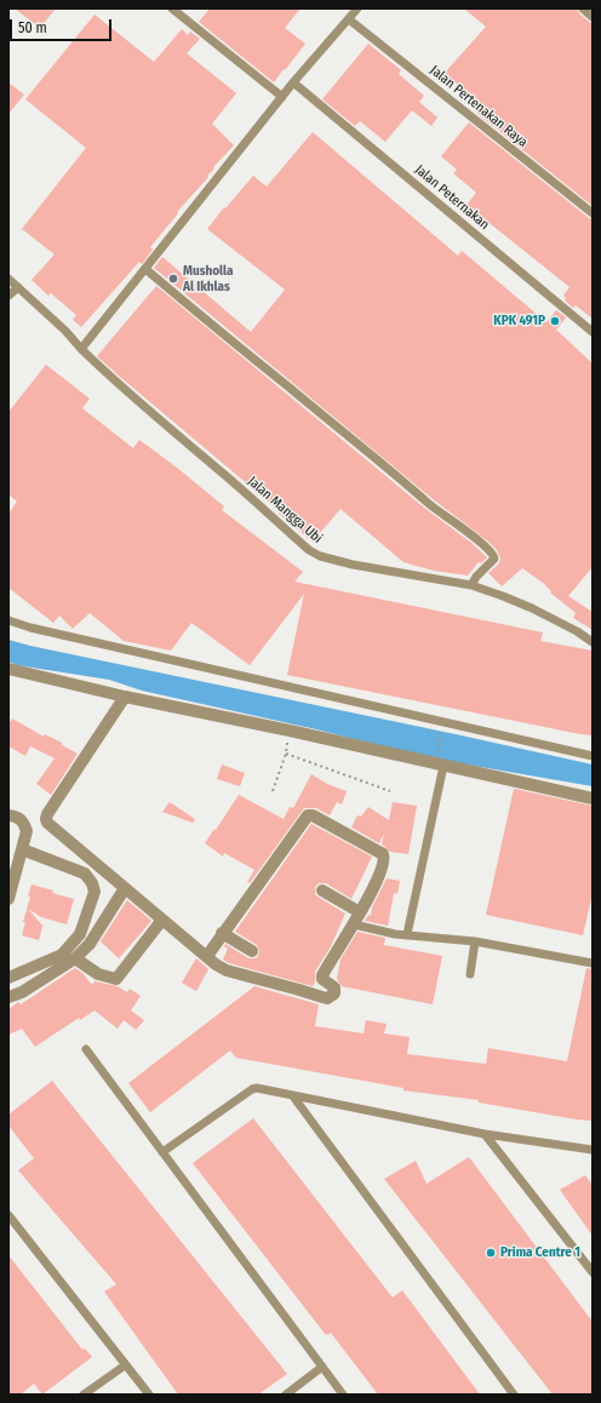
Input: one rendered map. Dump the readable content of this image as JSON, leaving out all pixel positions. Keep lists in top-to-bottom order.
{
  "streets": {
    "lane": ["Jalan Pertenakan Raya", "Jalan Peternakan", "Jalan Mangga Ubi"]
  },
  "places": ["Musholla Al Ikhlas", "KPK 491P", "Prima Centre 1"],
  "scale_bar": "50 m"
}
